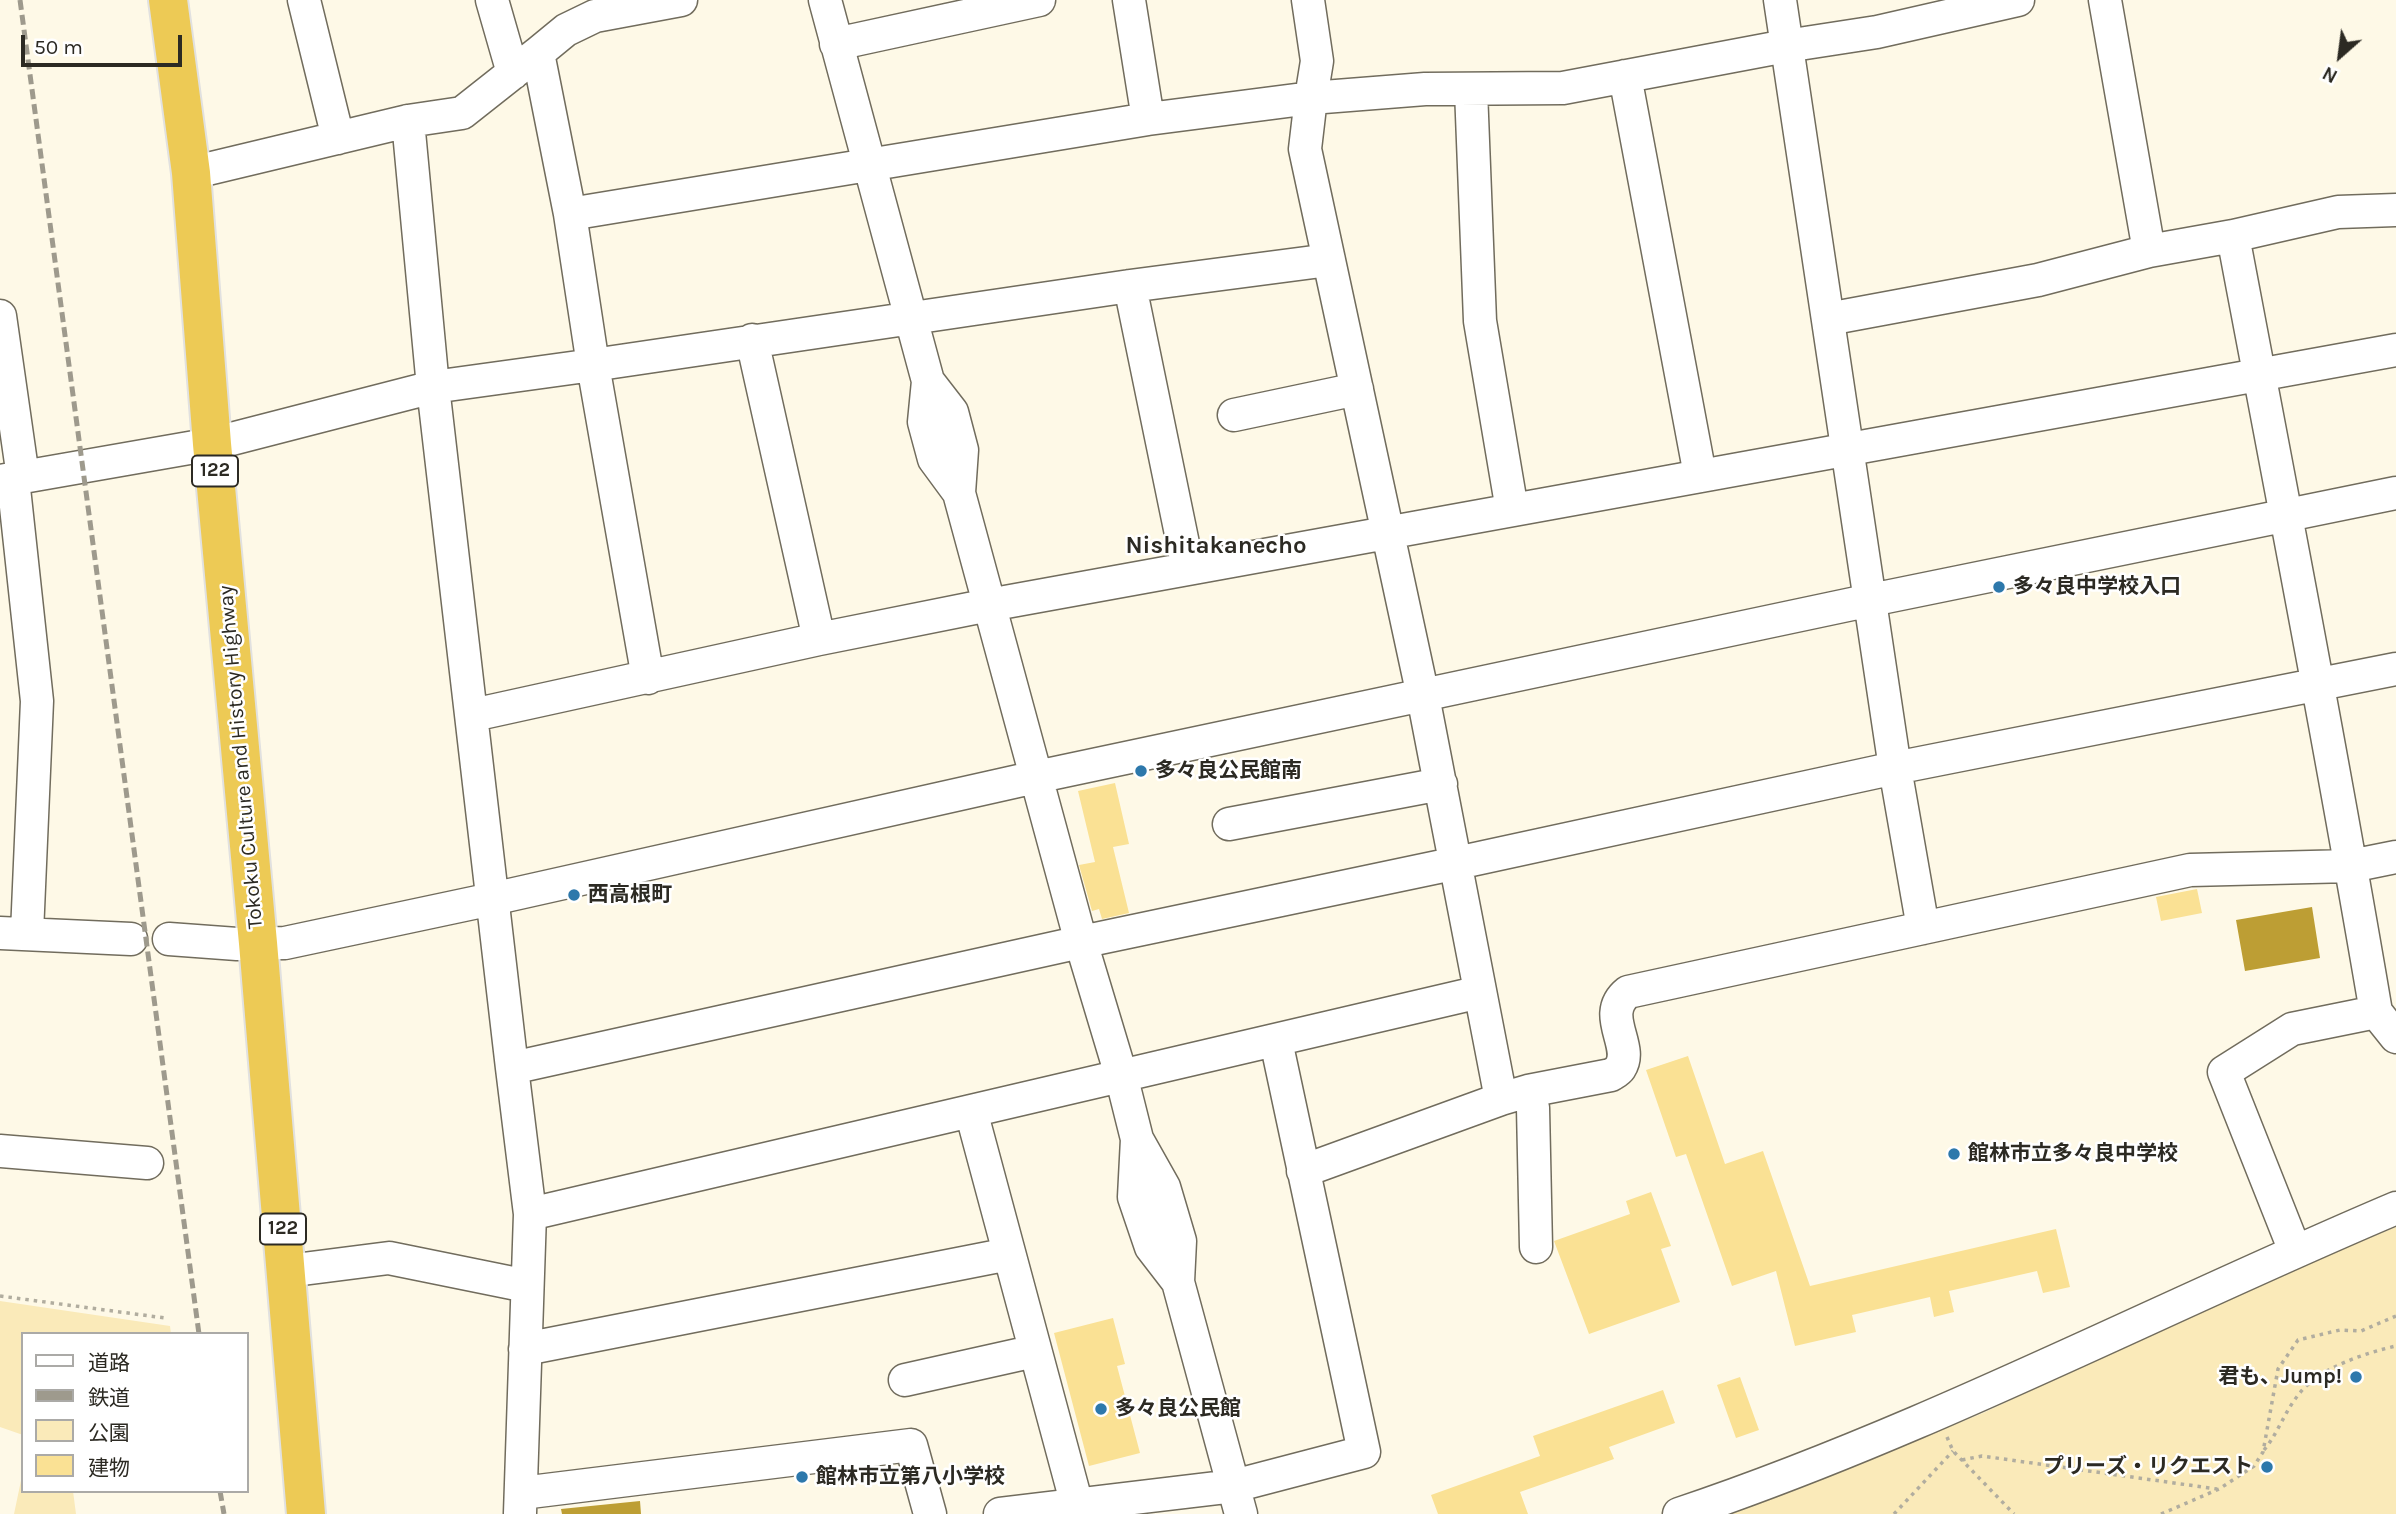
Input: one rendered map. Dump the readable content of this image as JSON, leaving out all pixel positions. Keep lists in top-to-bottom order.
{
  "streets": {
    "highway": ["122", "Tokoku Culture and History Highway"]
  },
  "districts": ["Nishitakanecho"],
  "places": [
    "多々良中学校入口",
    "多々良公民館南",
    "西高根町",
    "館林市立多々良中学校",
    "君も、Jump!",
    "多々良公民館",
    "プリーズ・リクエスト",
    "館林市立第八小学校"
  ],
  "legend": [
    "道路",
    "鉄道",
    "公園",
    "建物"
  ],
  "scale_bar": "50 m",
  "north": "bottom left"
}
